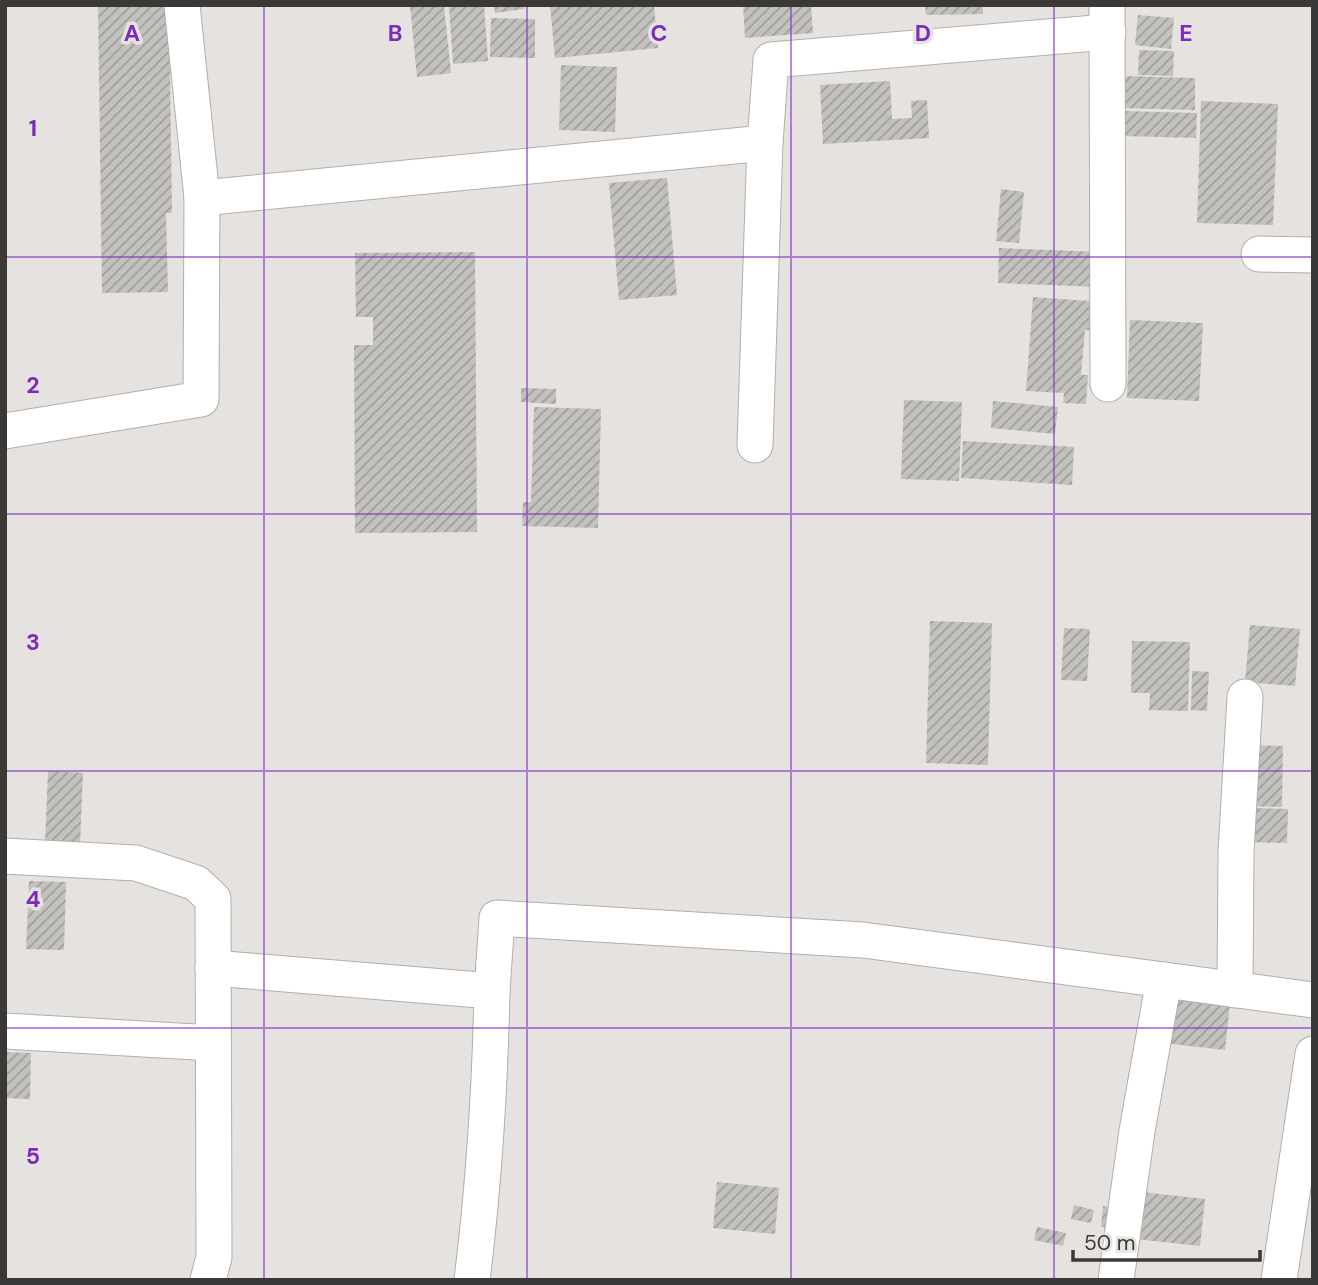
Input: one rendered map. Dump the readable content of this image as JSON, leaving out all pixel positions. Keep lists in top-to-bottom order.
{
  "scale_bar": "50 m",
  "grid": {
    "columns": [
      "A",
      "B",
      "C",
      "D",
      "E"
    ],
    "rows": [
      "1",
      "2",
      "3",
      "4",
      "5"
    ]
  }
}
